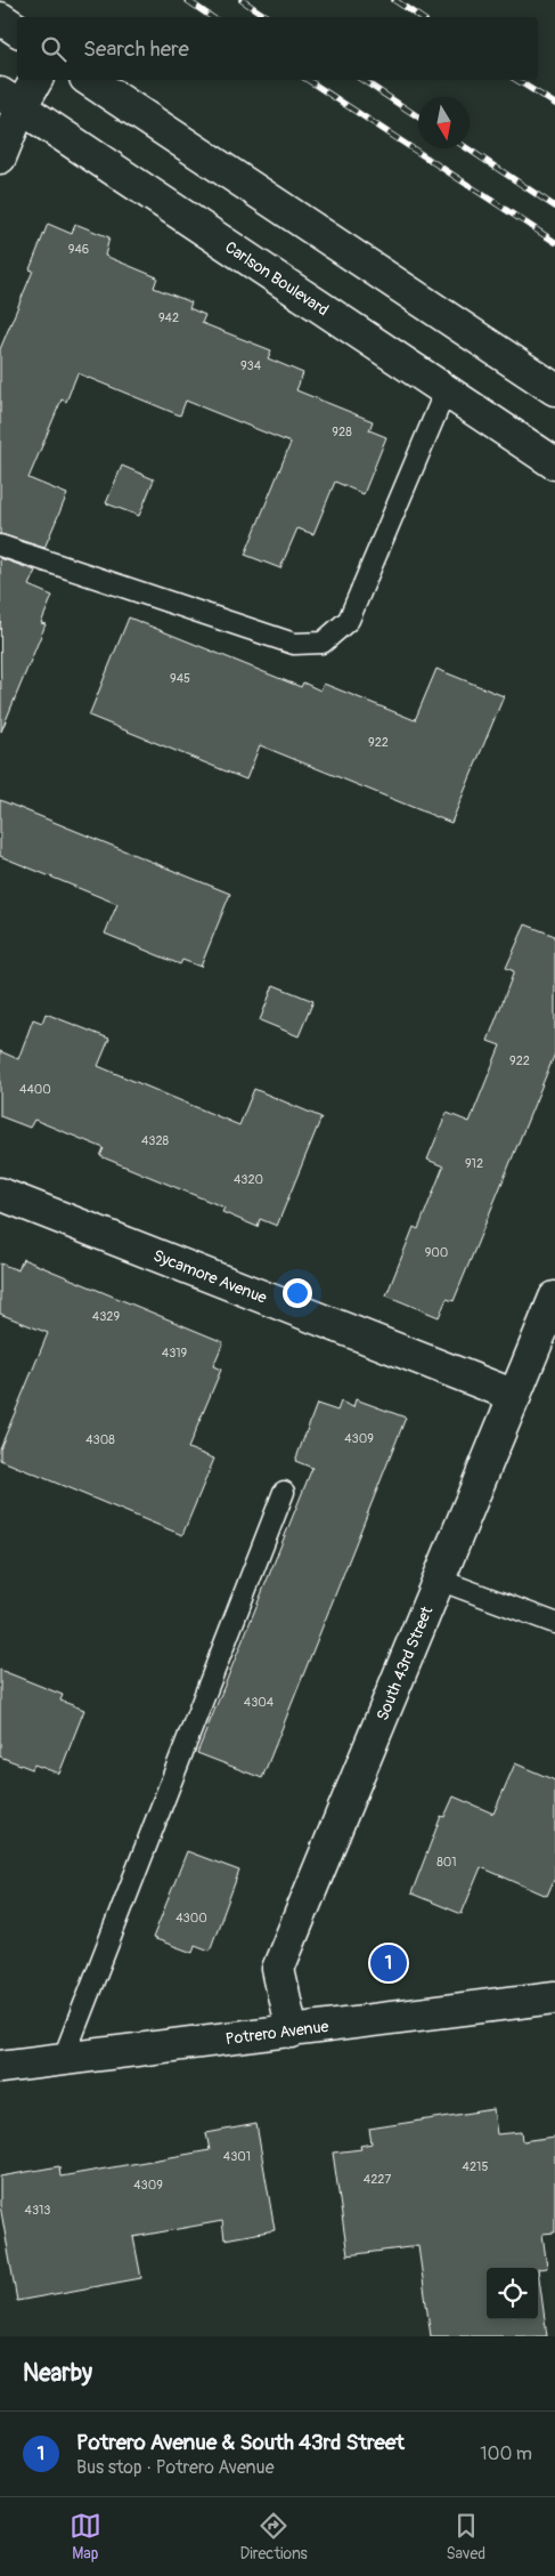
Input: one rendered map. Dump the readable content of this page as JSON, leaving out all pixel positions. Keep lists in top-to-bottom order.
{
  "streets": {
    "street": [
      "Carlson Boulevard",
      "Sycamore Avenue",
      "South 43rd Street",
      "Potrero Avenue"
    ]
  },
  "crossings": [
    ["Sycamore Avenue", "South 43rd Street"],
    ["South 43rd Street", "Potrero Avenue"]
  ],
  "house_numbers": [
    "946",
    "942",
    "934",
    "928",
    "945",
    "922",
    "922",
    "4400",
    "4328",
    "912",
    "4320",
    "900",
    "4329",
    "4319",
    "4309",
    "4308",
    "4304",
    "801",
    "4300",
    "4301",
    "4215",
    "4227",
    "4309",
    "4313"
  ],
  "north": "bottom",
  "page": {
    "search": "Search here",
    "pins": "1",
    "heading": "Nearby",
    "list": [
      {
        "mark": "1",
        "name": "Potrero Avenue & South 43rd Street",
        "note": "Bus stop · Potrero Avenue",
        "value": "100 m"
      }
    ],
    "nav": ["Map", "Directions", "Saved"]
  }
}
